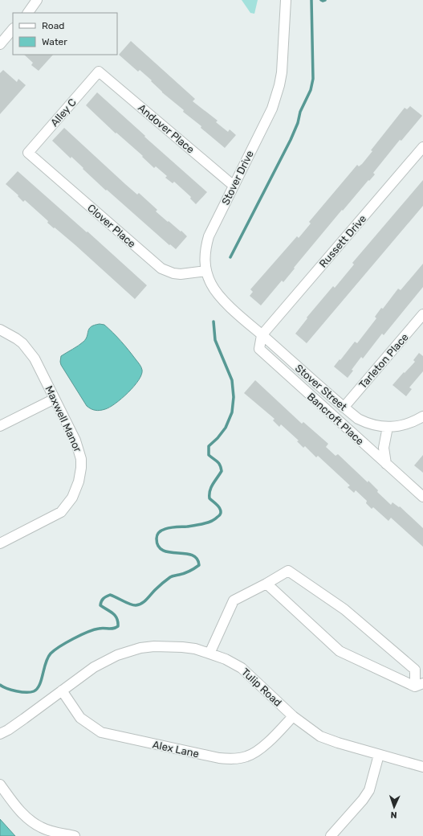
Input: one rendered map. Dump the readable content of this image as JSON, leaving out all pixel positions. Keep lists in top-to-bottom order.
{
  "streets": {
    "street": [
      "Alley C",
      "Andover Place",
      "Stover Drive",
      "Clover Place",
      "Russett Drive",
      "Tarleton Place",
      "Stover Street",
      "Maxwell Manor",
      "Bancroft Place",
      "Tulip Road",
      "Alex Lane"
    ]
  },
  "crossings": [
    ["Alley C", "Andover Place"],
    ["Alley C", "Clover Place"],
    ["Andover Place", "Stover Drive"],
    ["Stover Drive", "Clover Place"],
    ["Stover Drive", "Russett Drive"],
    ["Stover Drive", "Stover Street"],
    ["Stover Drive", "Bancroft Place"],
    ["Russett Drive", "Stover Street"],
    ["Russett Drive", "Bancroft Place"],
    ["Tarleton Place", "Stover Street"],
    ["Stover Street", "Bancroft Place"],
    ["Tulip Road", "Alex Lane"]
  ],
  "legend": ["Road", "Water"],
  "north": "bottom"
}
